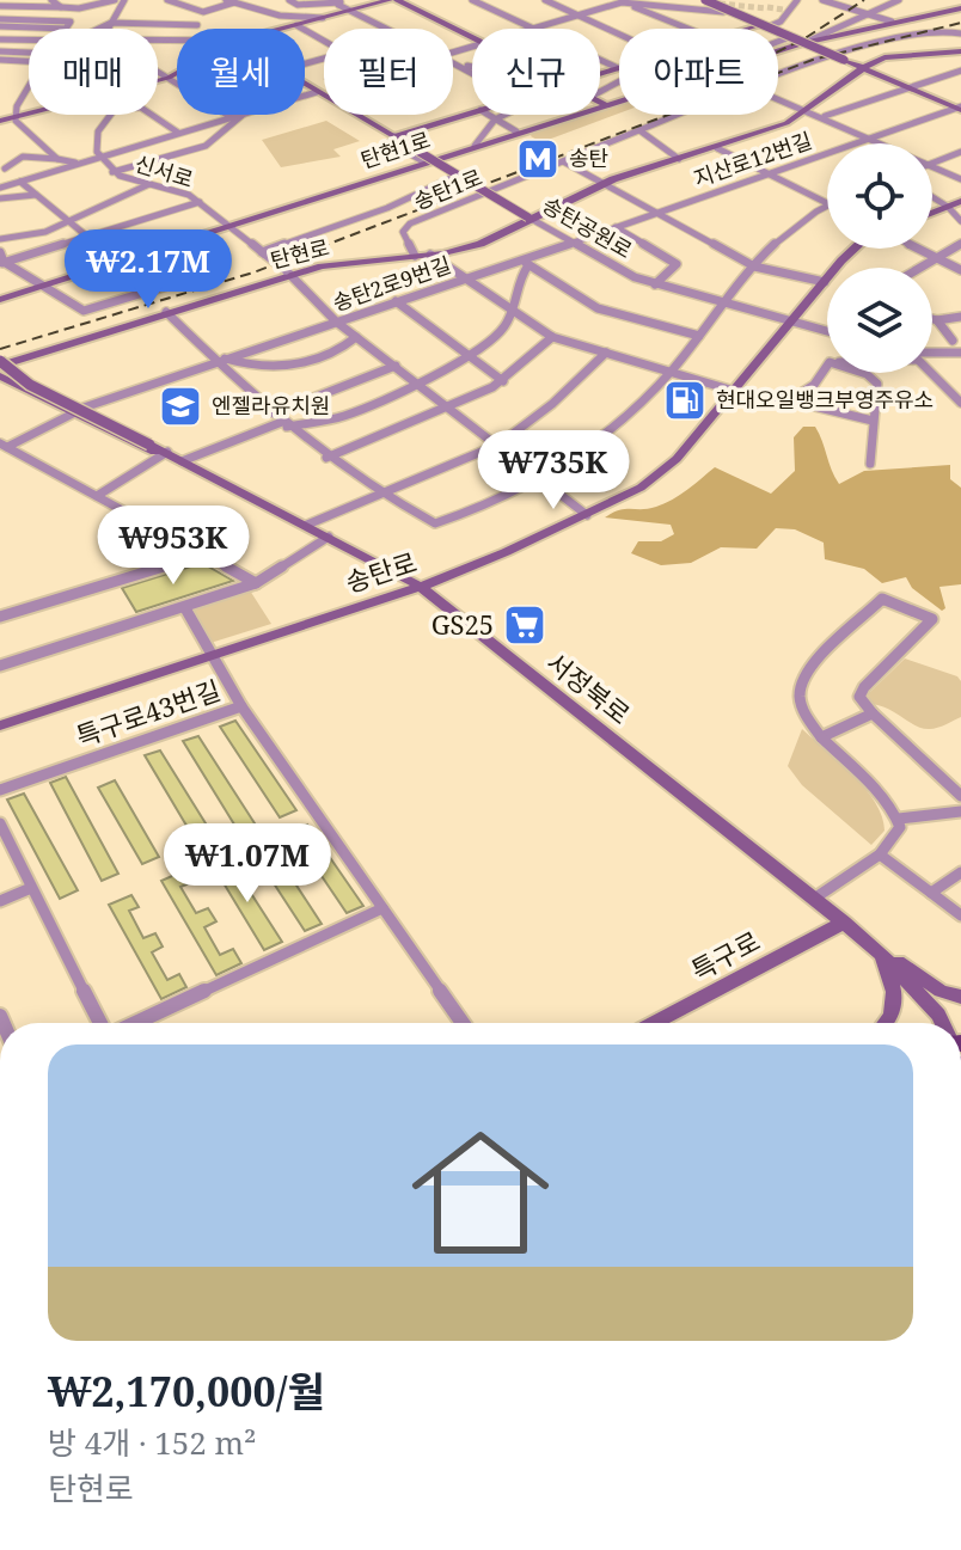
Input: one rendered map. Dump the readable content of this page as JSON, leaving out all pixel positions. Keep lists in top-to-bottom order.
{
  "streets": {
    "street": [
      "탄현1로",
      "지산로12번길",
      "신서로",
      "송탄1로",
      "송탄공원로",
      "탄현로",
      "송탄2로9번길",
      "송탄로",
      "서정북로",
      "특구로43번길",
      "특구로"
    ]
  },
  "crossings": [
    ["탄현1로", "신서로"],
    ["지산로12번길", "송탄공원로"],
    ["지산로12번길", "송탄2로9번길"],
    ["신서로", "탄현로"],
    ["신서로", "송탄2로9번길"],
    ["신서로", "송탄로"],
    ["송탄1로", "탄현로"],
    ["송탄공원로", "탄현로"],
    ["송탄공원로", "송탄2로9번길"],
    ["송탄공원로", "송탄로"],
    ["탄현로", "서정북로"],
    ["송탄로", "서정북로"],
    ["서정북로", "특구로"]
  ],
  "places": {
    "metro station": ["송탄"],
    "fuel station": ["현대오일뱅크부영주유소"],
    "school or university": ["엔젤라유치원"],
    "supermarket": ["GS25"]
  },
  "page": {
    "chip": [
      "매매",
      "월세",
      "필터",
      "신규",
      "아파트"
    ],
    "price": [
      "₩2.17M",
      "₩735K",
      "₩953K",
      "₩1.07M"
    ],
    "list": [
      {
        "name": "₩2,170,000/월",
        "note": "방 4개 · 152 m² · 탄현로"
      }
    ]
  }
}
